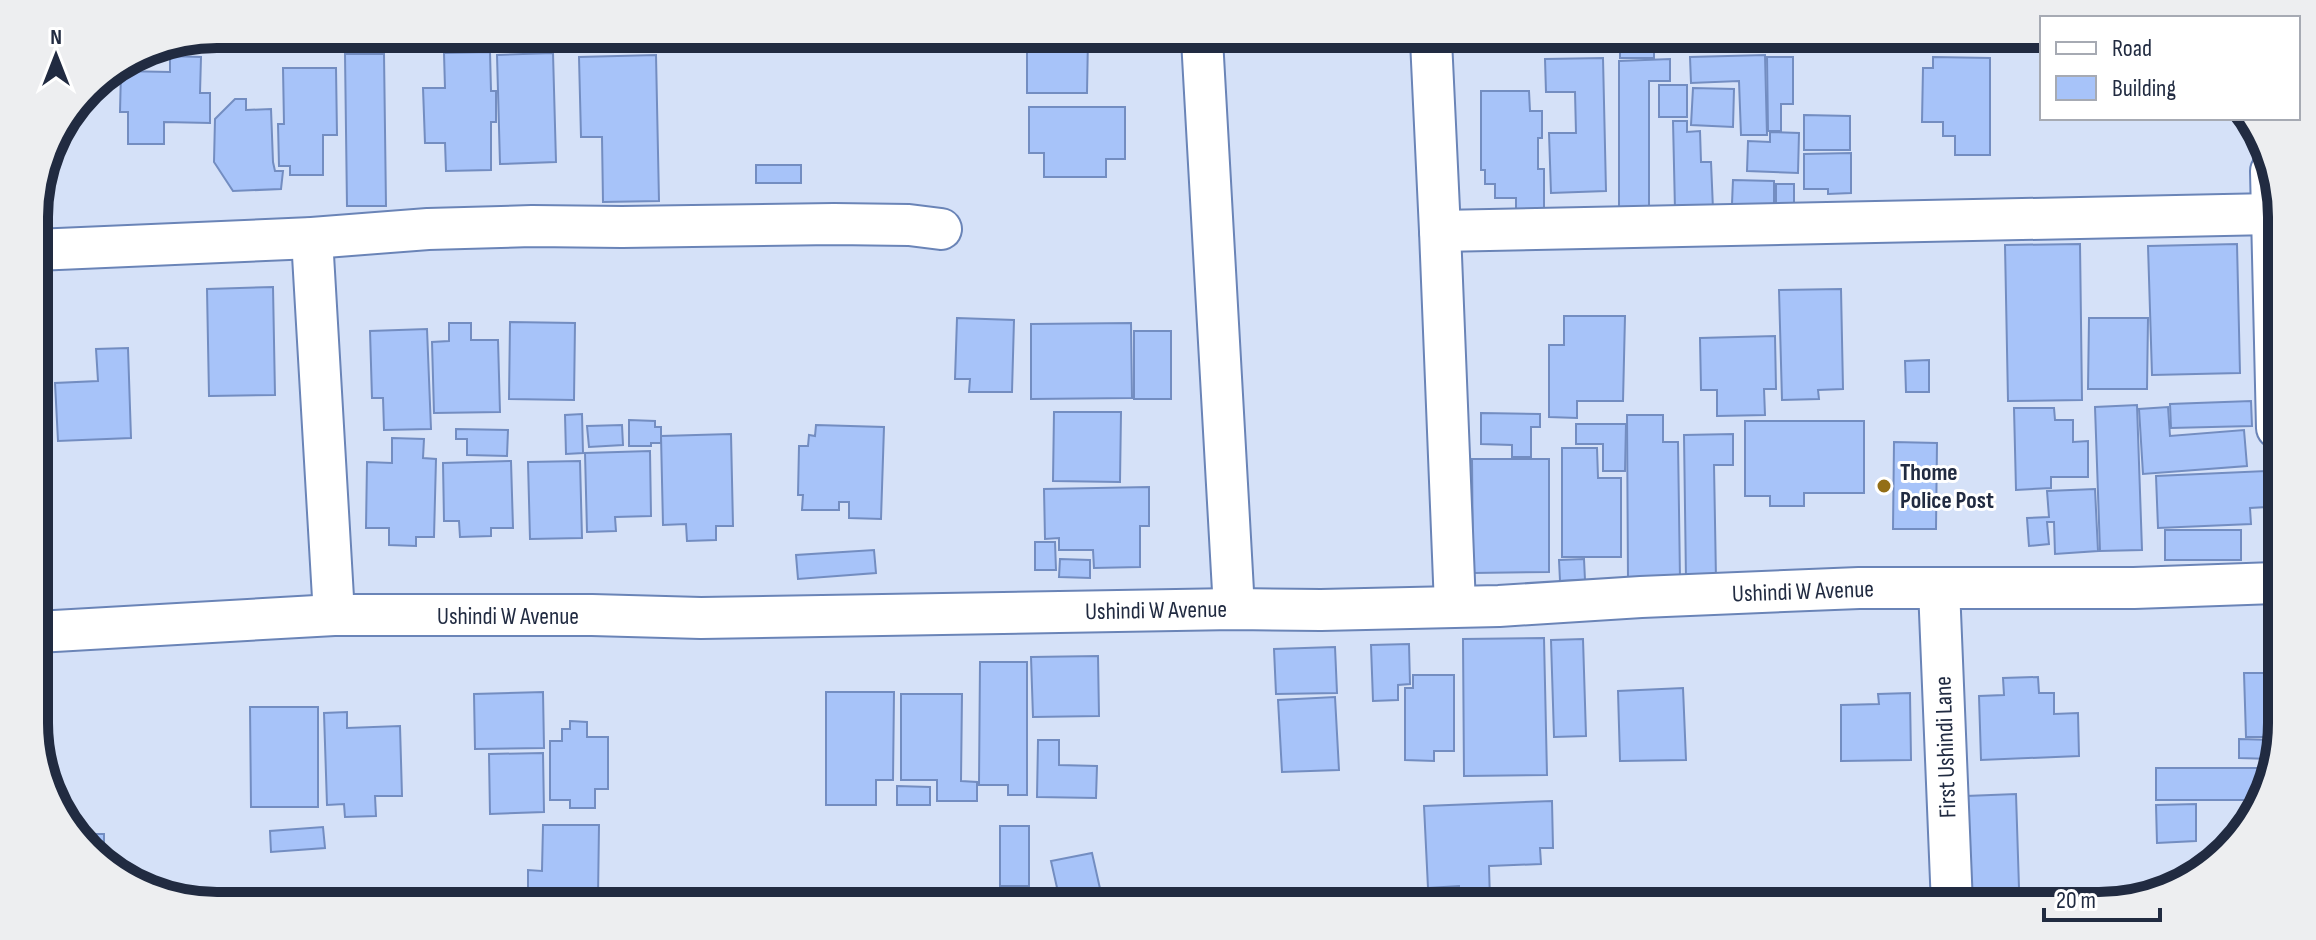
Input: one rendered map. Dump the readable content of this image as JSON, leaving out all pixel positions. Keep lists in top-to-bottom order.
{
  "streets": {
    "street": ["Ushindi W Avenue", "First Ushindi Lane"]
  },
  "crossings": [
    ["Ushindi W Avenue", "First Ushindi Lane"]
  ],
  "places": ["Thome Police Post"],
  "legend": ["Road", "Building"],
  "scale_bar": "20 m",
  "north": "top"
}
